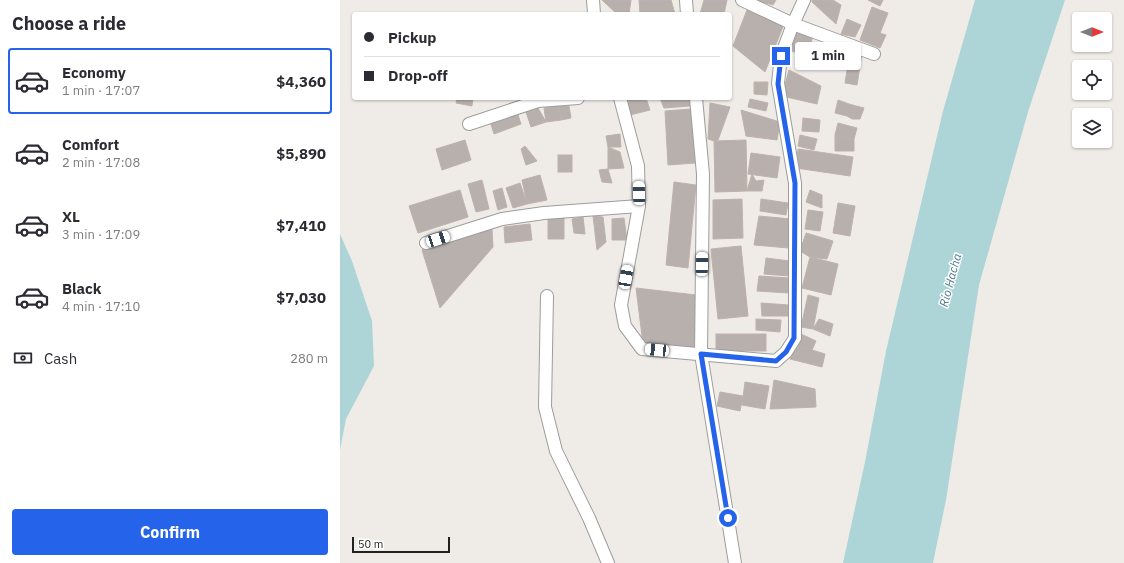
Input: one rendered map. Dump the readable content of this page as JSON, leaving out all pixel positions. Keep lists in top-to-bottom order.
{
  "water": ["Río Hacha"],
  "scale_bar": "50 m",
  "north": "right",
  "page": {
    "heading": "Choose a ride",
    "banner": ["Pickup", "Drop-off"],
    "bubble": "1 min",
    "list": [
      {
        "name": "Economy",
        "note": "1 min · 17:07",
        "value": "$4,360"
      },
      {
        "name": "Comfort",
        "note": "2 min · 17:08",
        "value": "$5,890"
      },
      {
        "name": "XL",
        "note": "3 min · 17:09",
        "value": "$7,410"
      },
      {
        "name": "Black",
        "note": "4 min · 17:10",
        "value": "$7,030"
      }
    ],
    "pay": ["Cash", "280 m"],
    "buttons": "Confirm",
    "scale": "50 m"
  }
}
